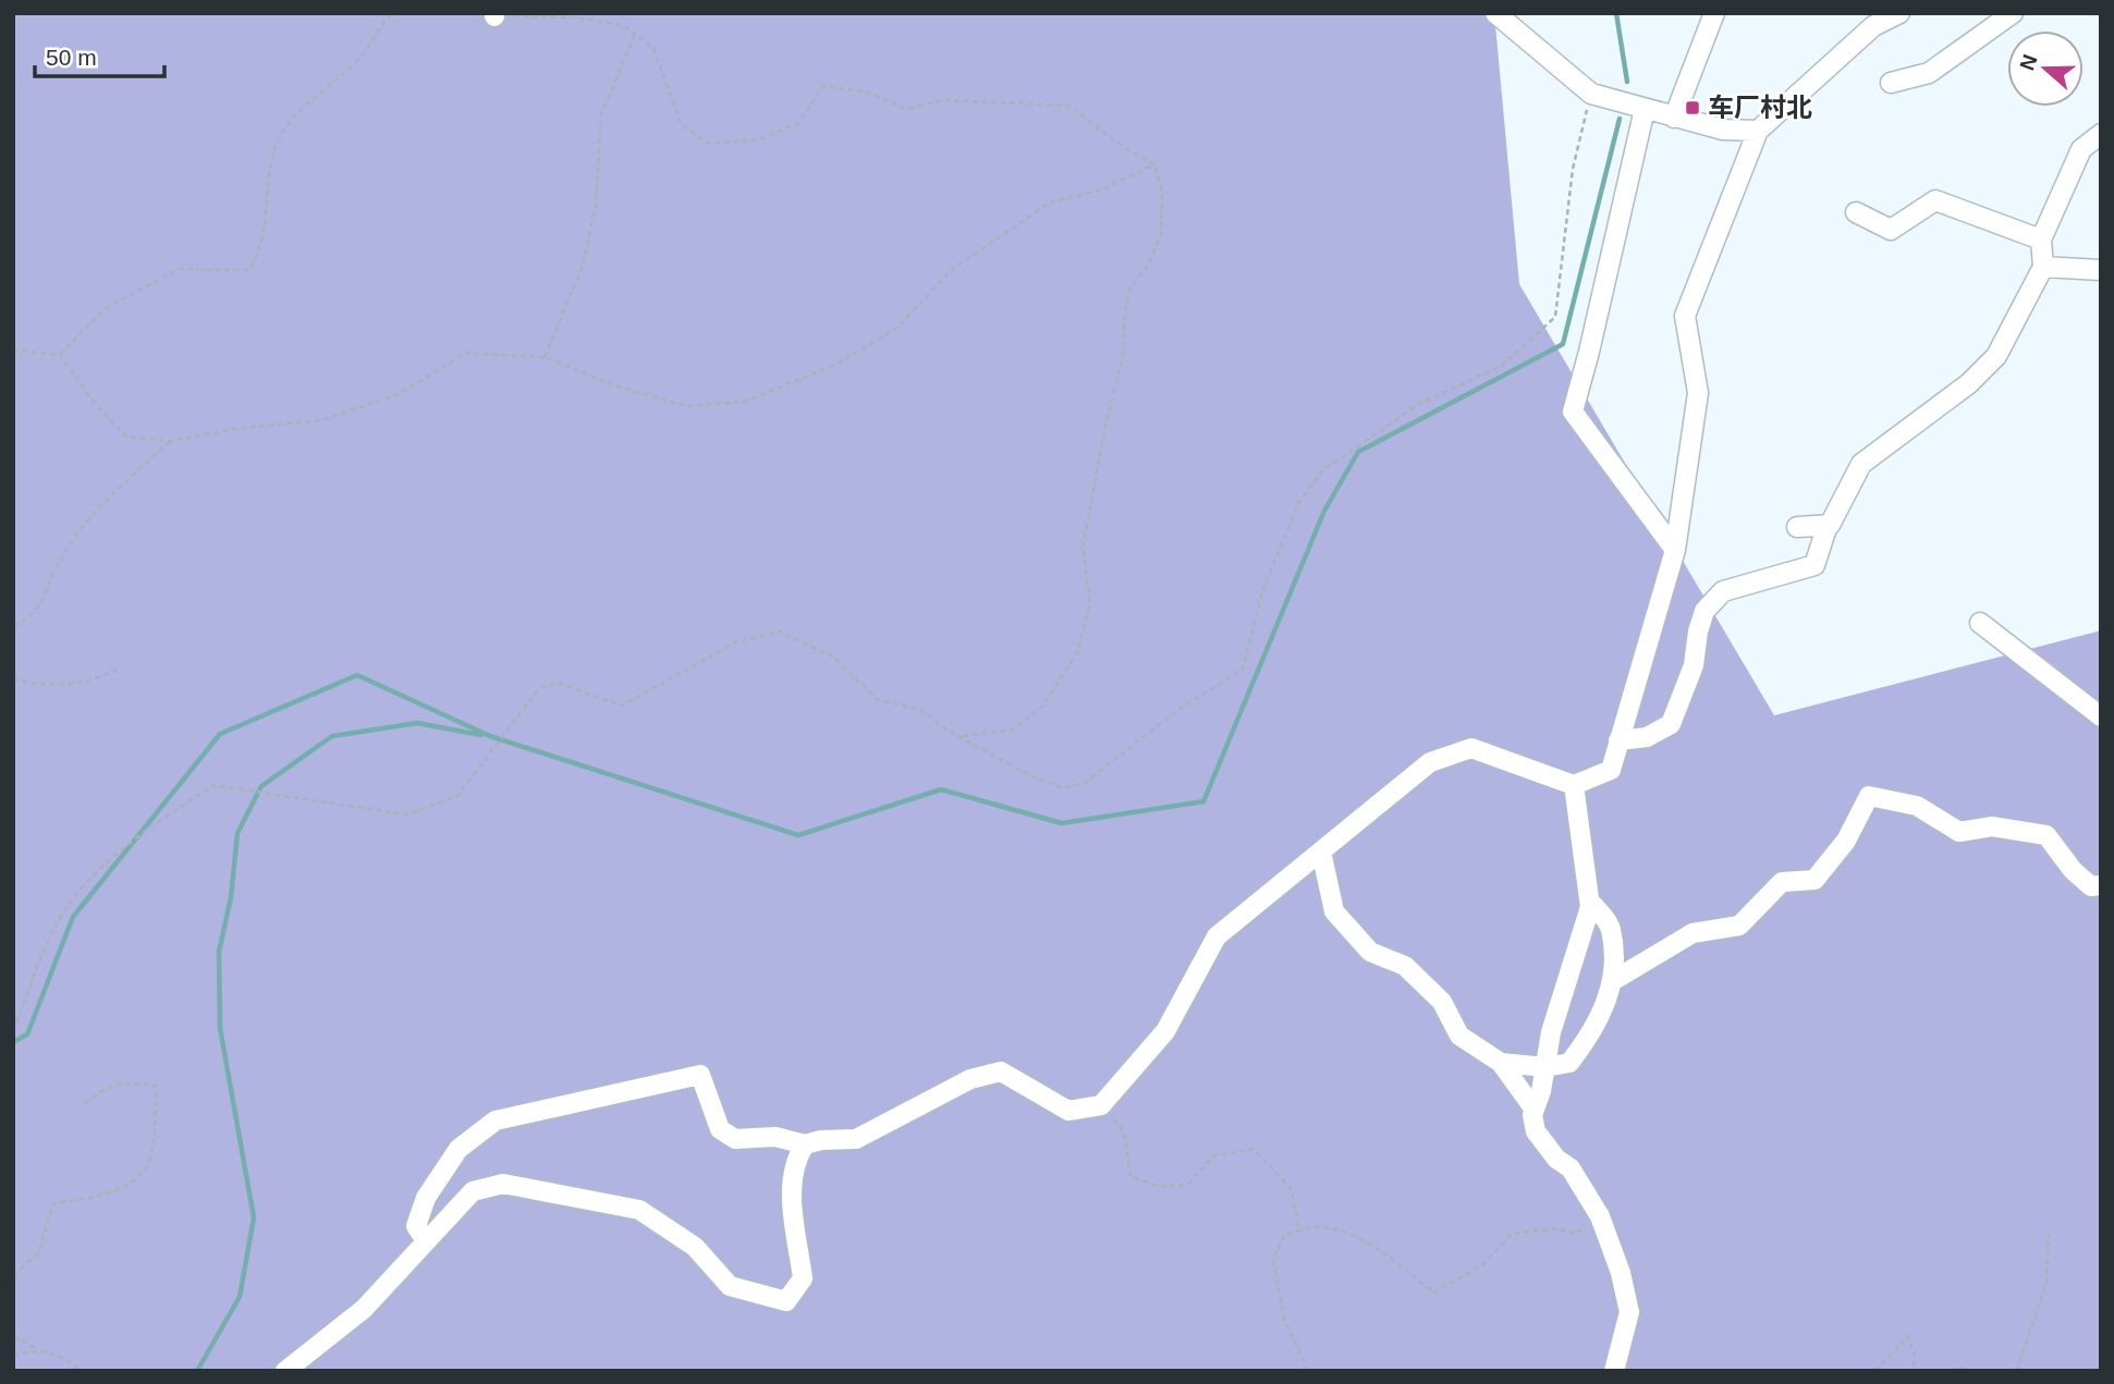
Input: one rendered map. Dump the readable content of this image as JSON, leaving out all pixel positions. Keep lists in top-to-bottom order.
{
  "places": {
    "transit": ["车厂村北"]
  },
  "scale_bar": "50 m",
  "north": "left"
}
